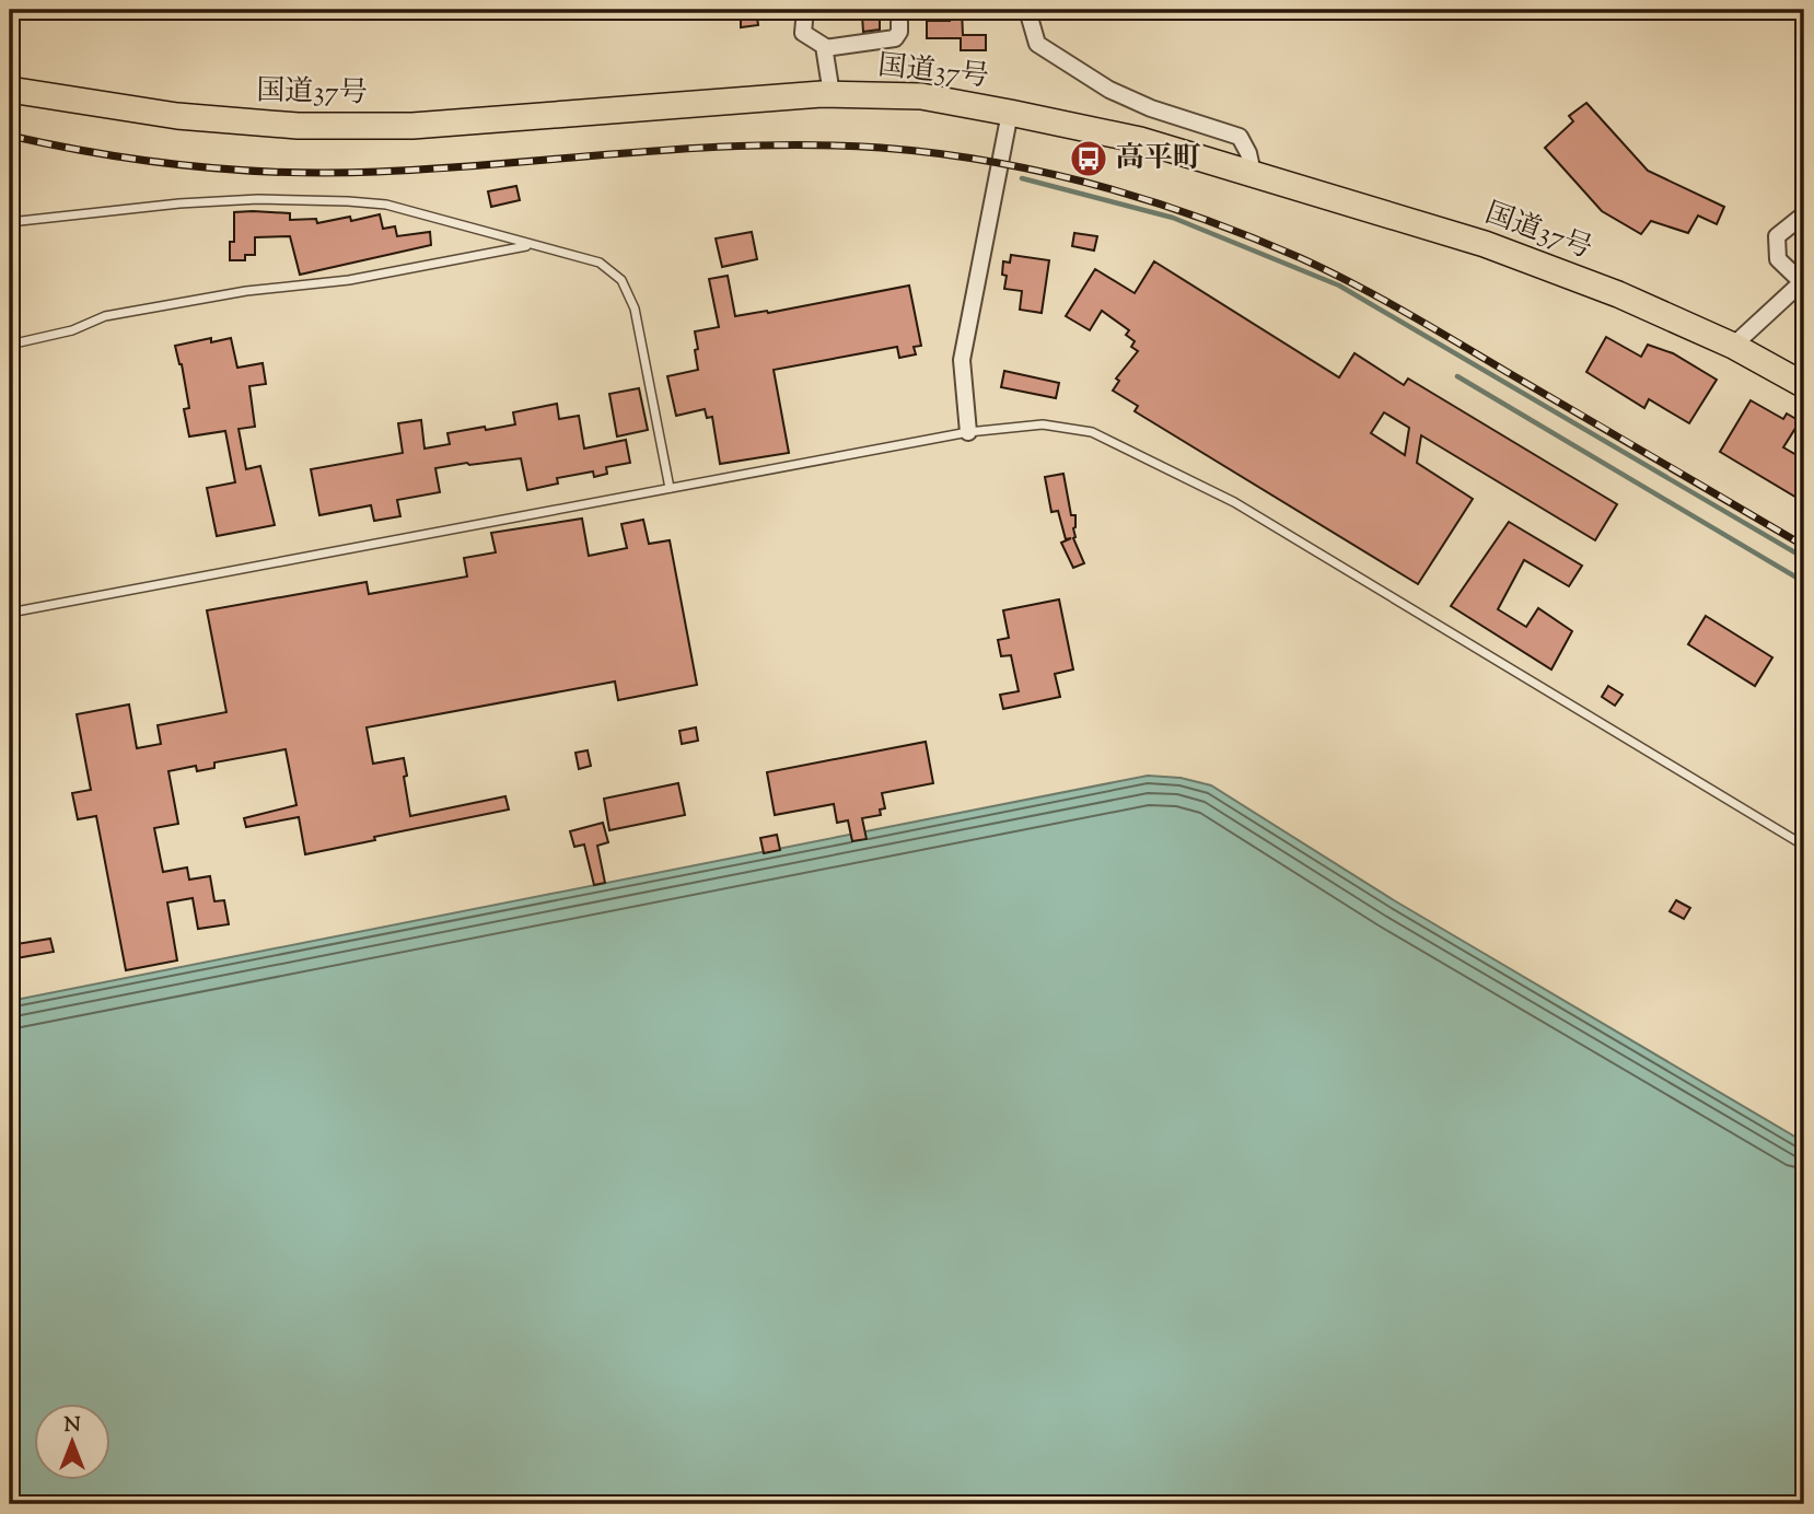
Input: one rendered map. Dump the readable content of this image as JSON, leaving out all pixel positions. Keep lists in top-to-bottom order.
{
  "streets": {
    "highway": ["国道37号"]
  },
  "places": {
    "bus stop": ["高平町"]
  },
  "north": "top"
}
